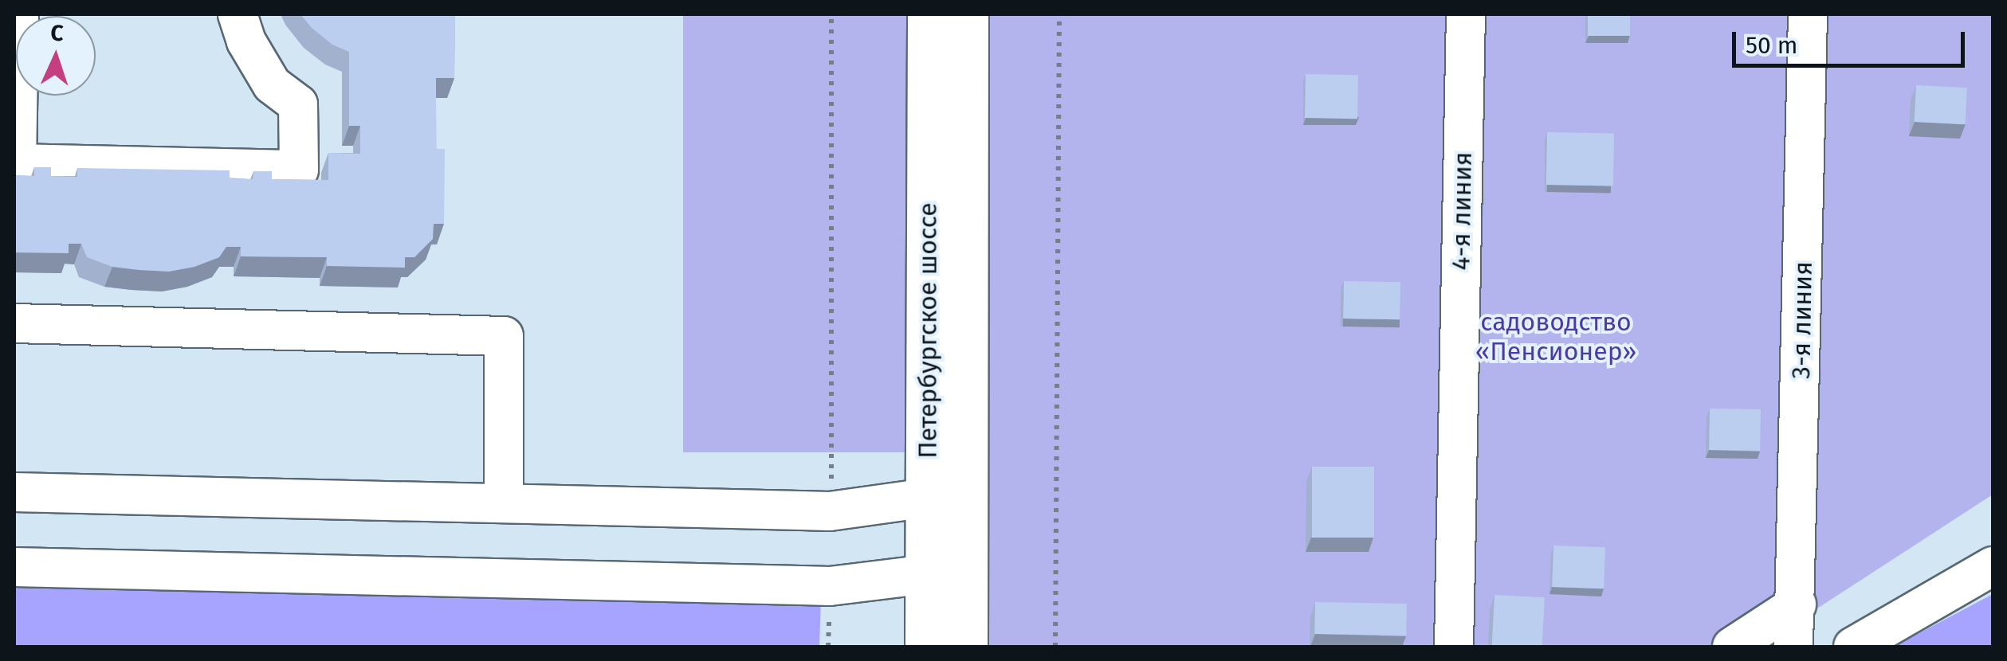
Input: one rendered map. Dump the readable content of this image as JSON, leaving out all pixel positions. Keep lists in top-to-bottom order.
{
  "streets": {
    "main road": ["Петербургское шоссе"],
    "lane": ["4-я линия", "3-я линия"]
  },
  "parks": ["садоводство «Пенсионер»"],
  "scale_bar": "50 m",
  "north": "top"
}
